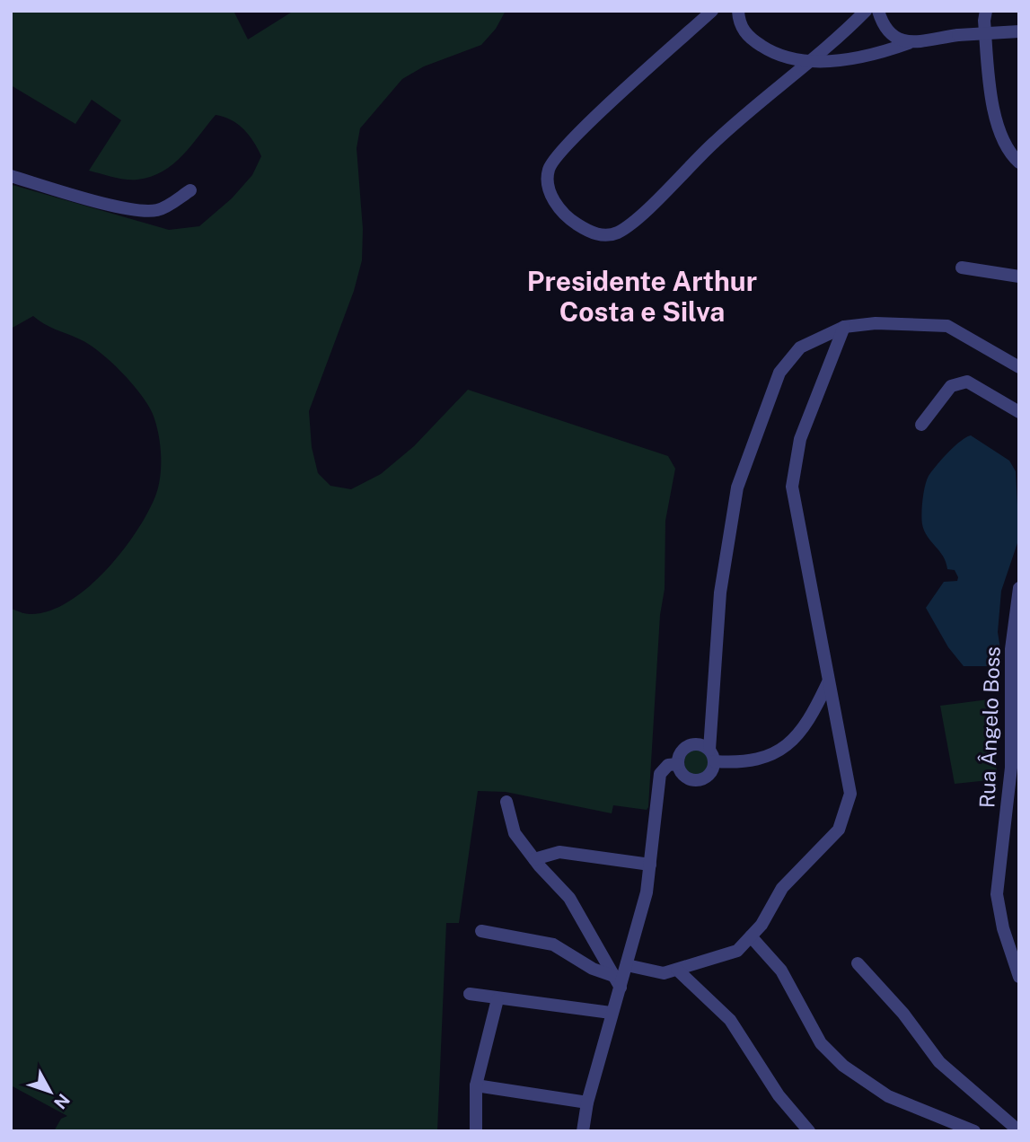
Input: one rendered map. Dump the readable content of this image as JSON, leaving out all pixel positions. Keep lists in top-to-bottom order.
{
  "streets": {
    "street": ["Rua Ângelo Boss"]
  },
  "districts": ["Presidente Arthur Costa e Silva"],
  "north": "bottom right"
}
